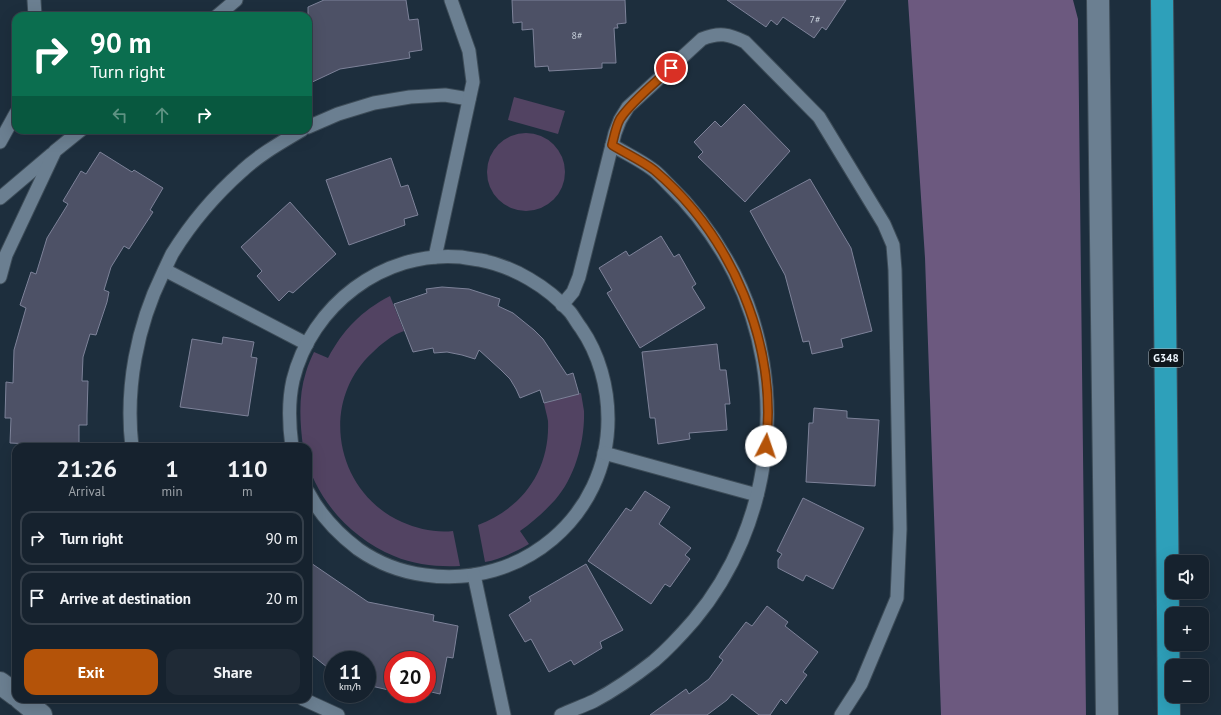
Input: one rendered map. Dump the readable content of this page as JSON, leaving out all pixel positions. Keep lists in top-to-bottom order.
{
  "streets": {
    "highway": ["G348"]
  },
  "house_numbers": ["7#", "8#"],
  "page": {
    "turn": ["90 m", "Turn right"],
    "eta": [
      "21:26",
      "Arrival",
      "1",
      "min",
      "110",
      "m"
    ],
    "list": [
      {
        "name": "Turn right",
        "value": "90 m"
      },
      {
        "name": "Arrive at destination",
        "value": "20 m"
      }
    ],
    "map_buttons": ["+", "−"],
    "buttons": ["Exit", "Share"],
    "speed": "11 km/h",
    "limit": "20"
  }
}
